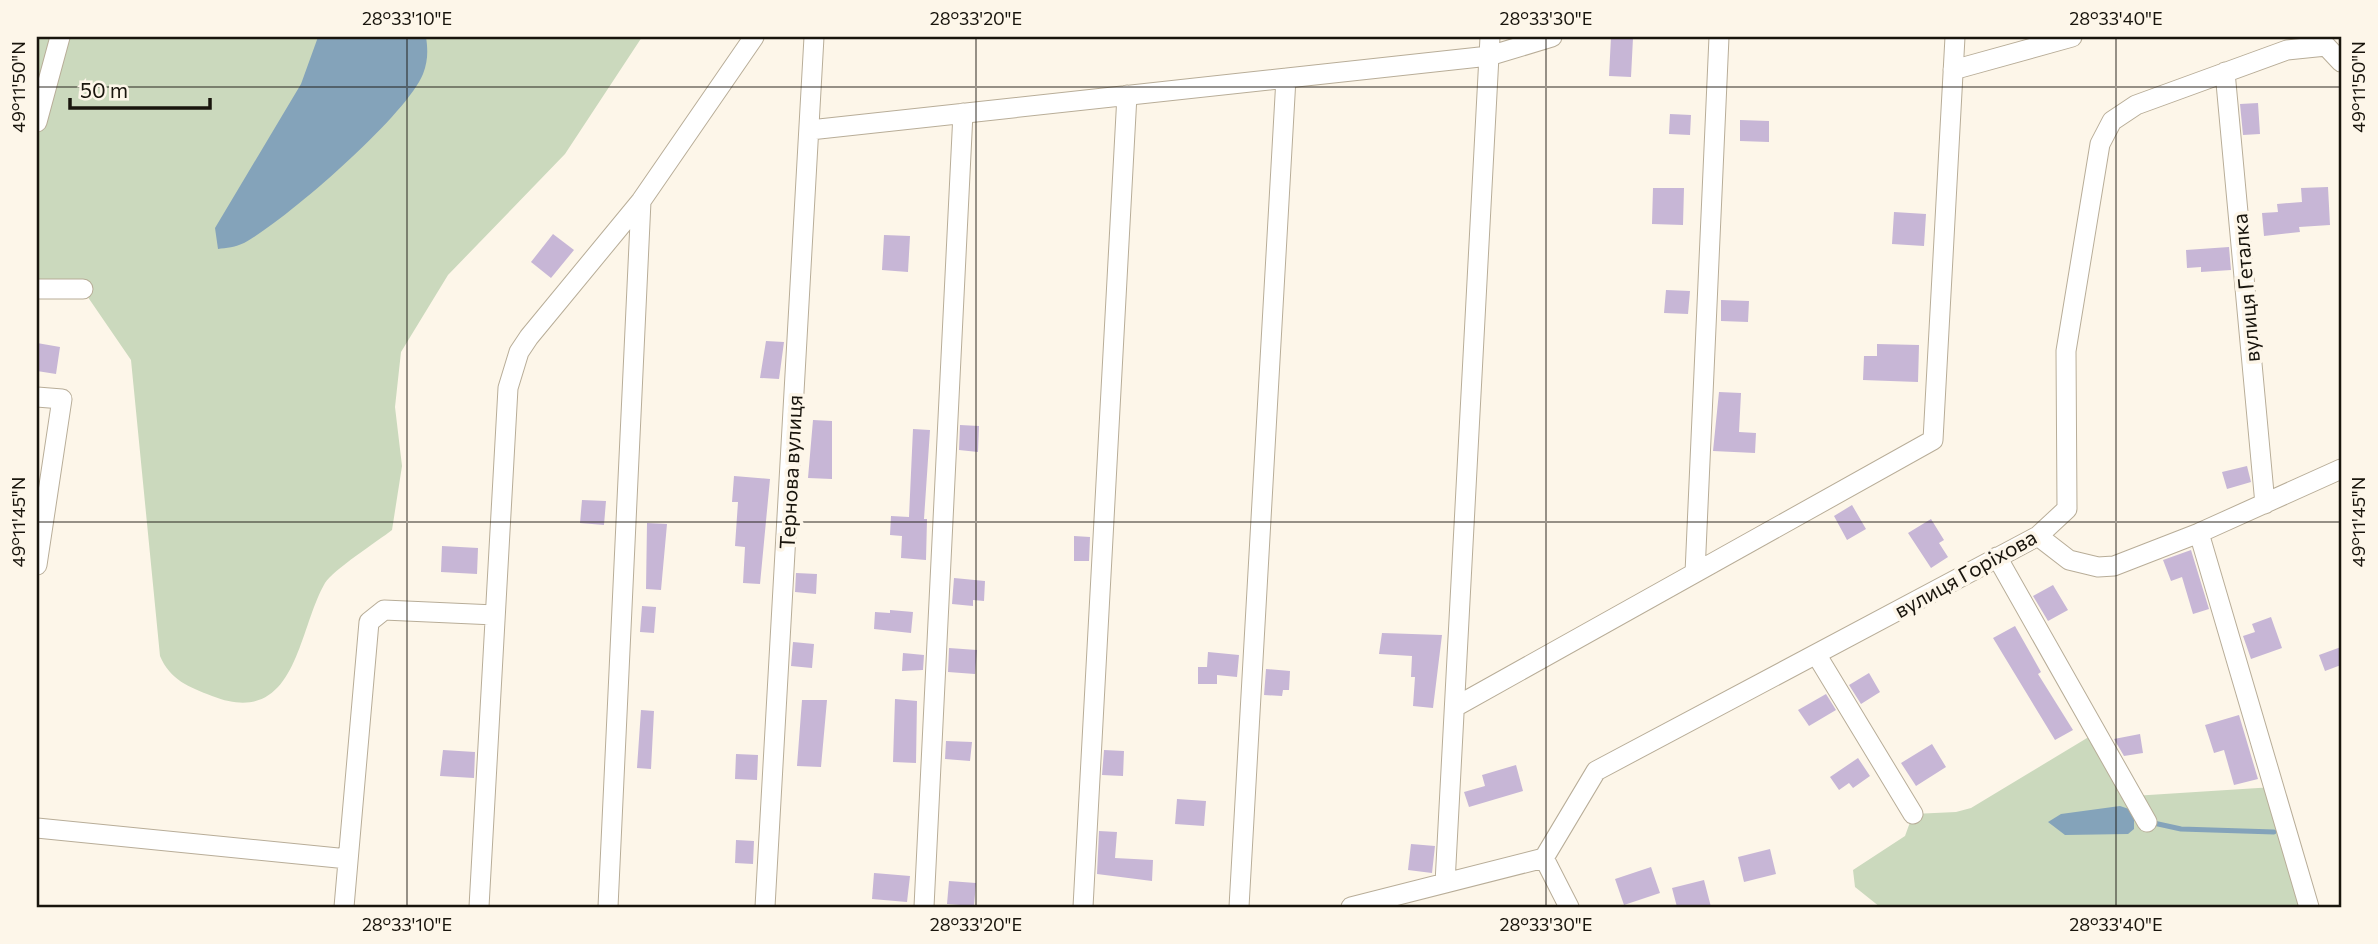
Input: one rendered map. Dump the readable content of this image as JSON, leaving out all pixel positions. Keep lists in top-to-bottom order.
{
  "streets": {
    "street": ["вулиця Геталка", "Тернова вулиця", "вулиця Горіхова"]
  },
  "crossings": [
    ["вулиця Геталка", "вулиця Горіхова"]
  ],
  "scale_bar": "50 m",
  "coordinates": [
    "28°33'10\"E",
    "28°33'20\"E",
    "28°33'30\"E",
    "28°33'40\"E",
    "49°11'50\"N",
    "49°11'45\"N"
  ]
}
